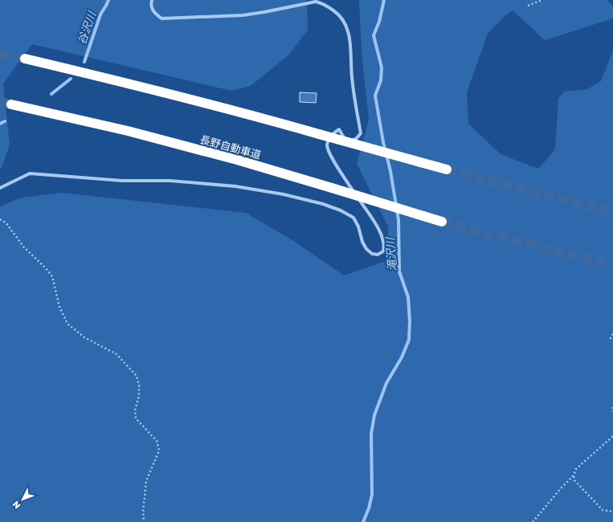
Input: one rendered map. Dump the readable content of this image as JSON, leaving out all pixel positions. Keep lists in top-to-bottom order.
{
  "streets": {
    "highway": ["長野自動車道"]
  },
  "water": ["谷沢川", "滝沢川"],
  "north": "bottom left"
}
